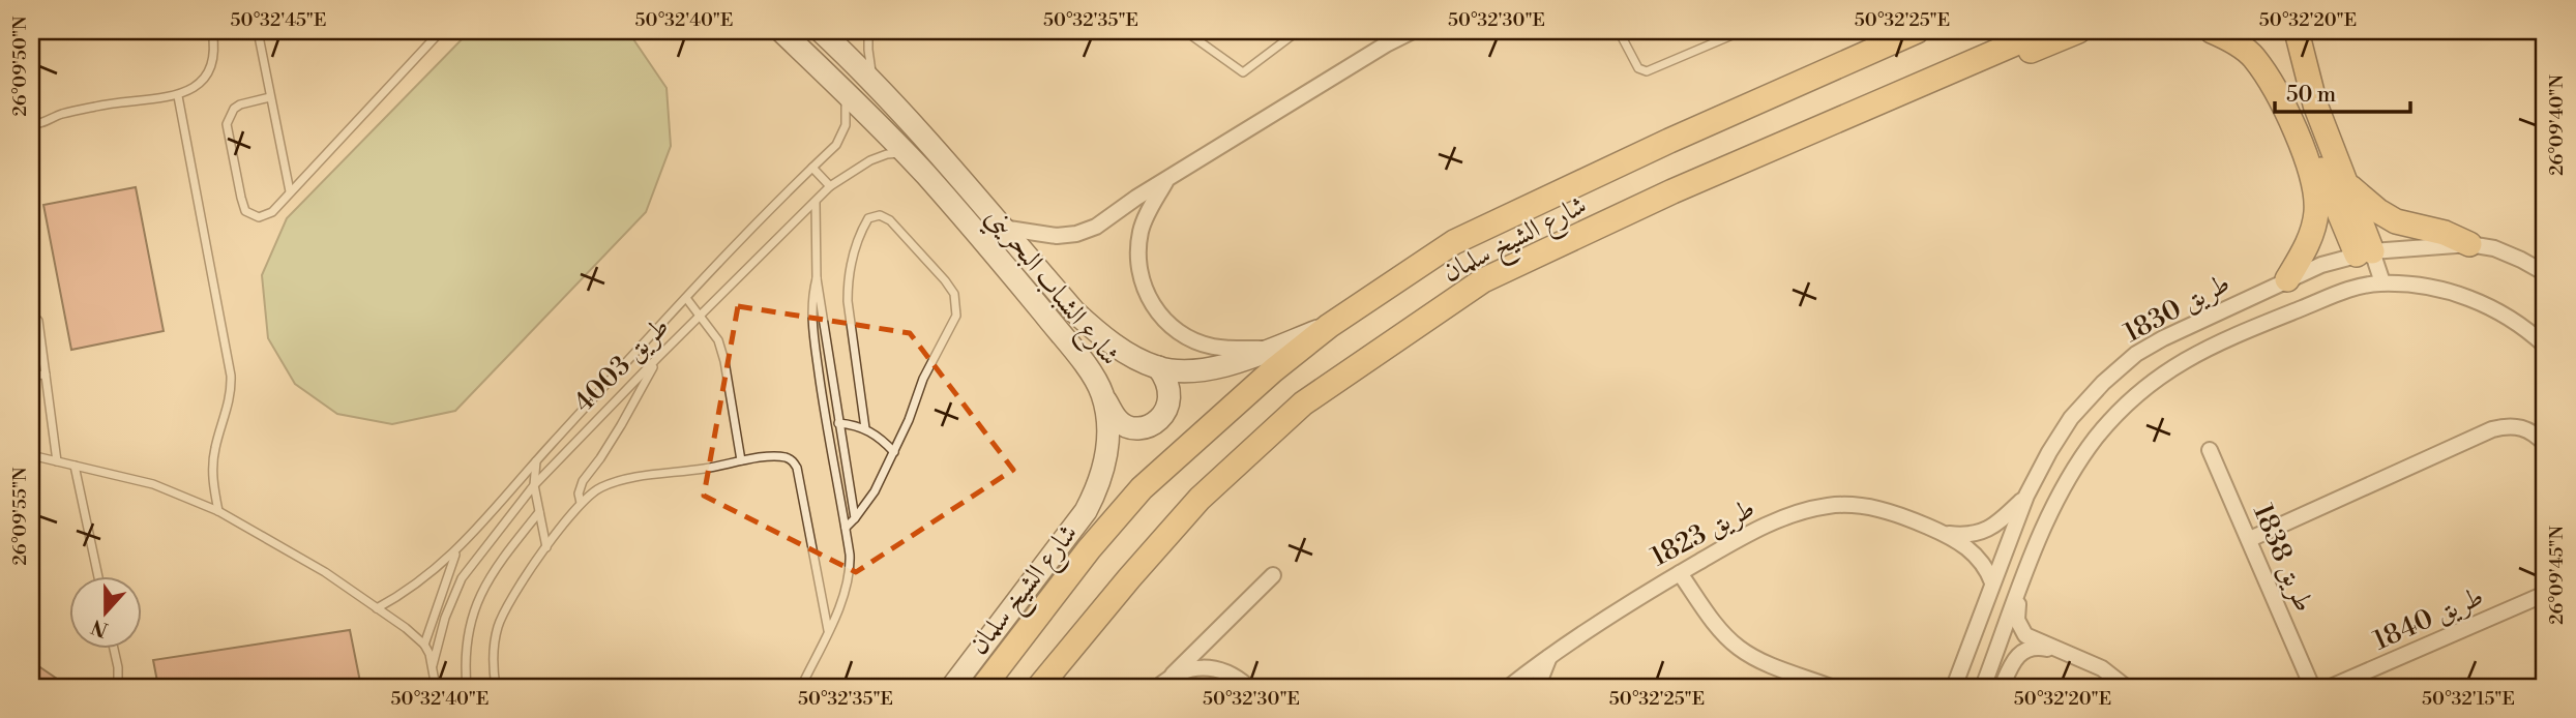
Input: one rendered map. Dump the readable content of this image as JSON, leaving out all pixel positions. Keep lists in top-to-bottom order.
{
  "streets": {
    "main road": ["شارع الشيخ سلمان"],
    "street": [
      "شارع الشباب البحريني",
      "طريق 1830",
      "طريق 1823",
      "طريق 1838",
      "طريق 1840"
    ],
    "lane": ["طريق 4003"]
  },
  "crossings": [
    ["شارع الشيخ سلمان", "شارع الشباب البحريني"],
    ["شارع الشباب البحريني", "طريق 4003"],
    ["طريق 1830", "طريق 1823"]
  ],
  "scale_bar": "50 m",
  "north": "bottom",
  "coordinates": [
    "50°32'45\"E",
    "50°32'40\"E",
    "50°32'35\"E",
    "50°32'30\"E",
    "50°32'25\"E",
    "50°32'20\"E",
    "26°09'50\"N",
    "26°09'40\"N",
    "26°09'55\"N",
    "26°09'45\"N",
    "50°32'15\"E"
  ]
}
